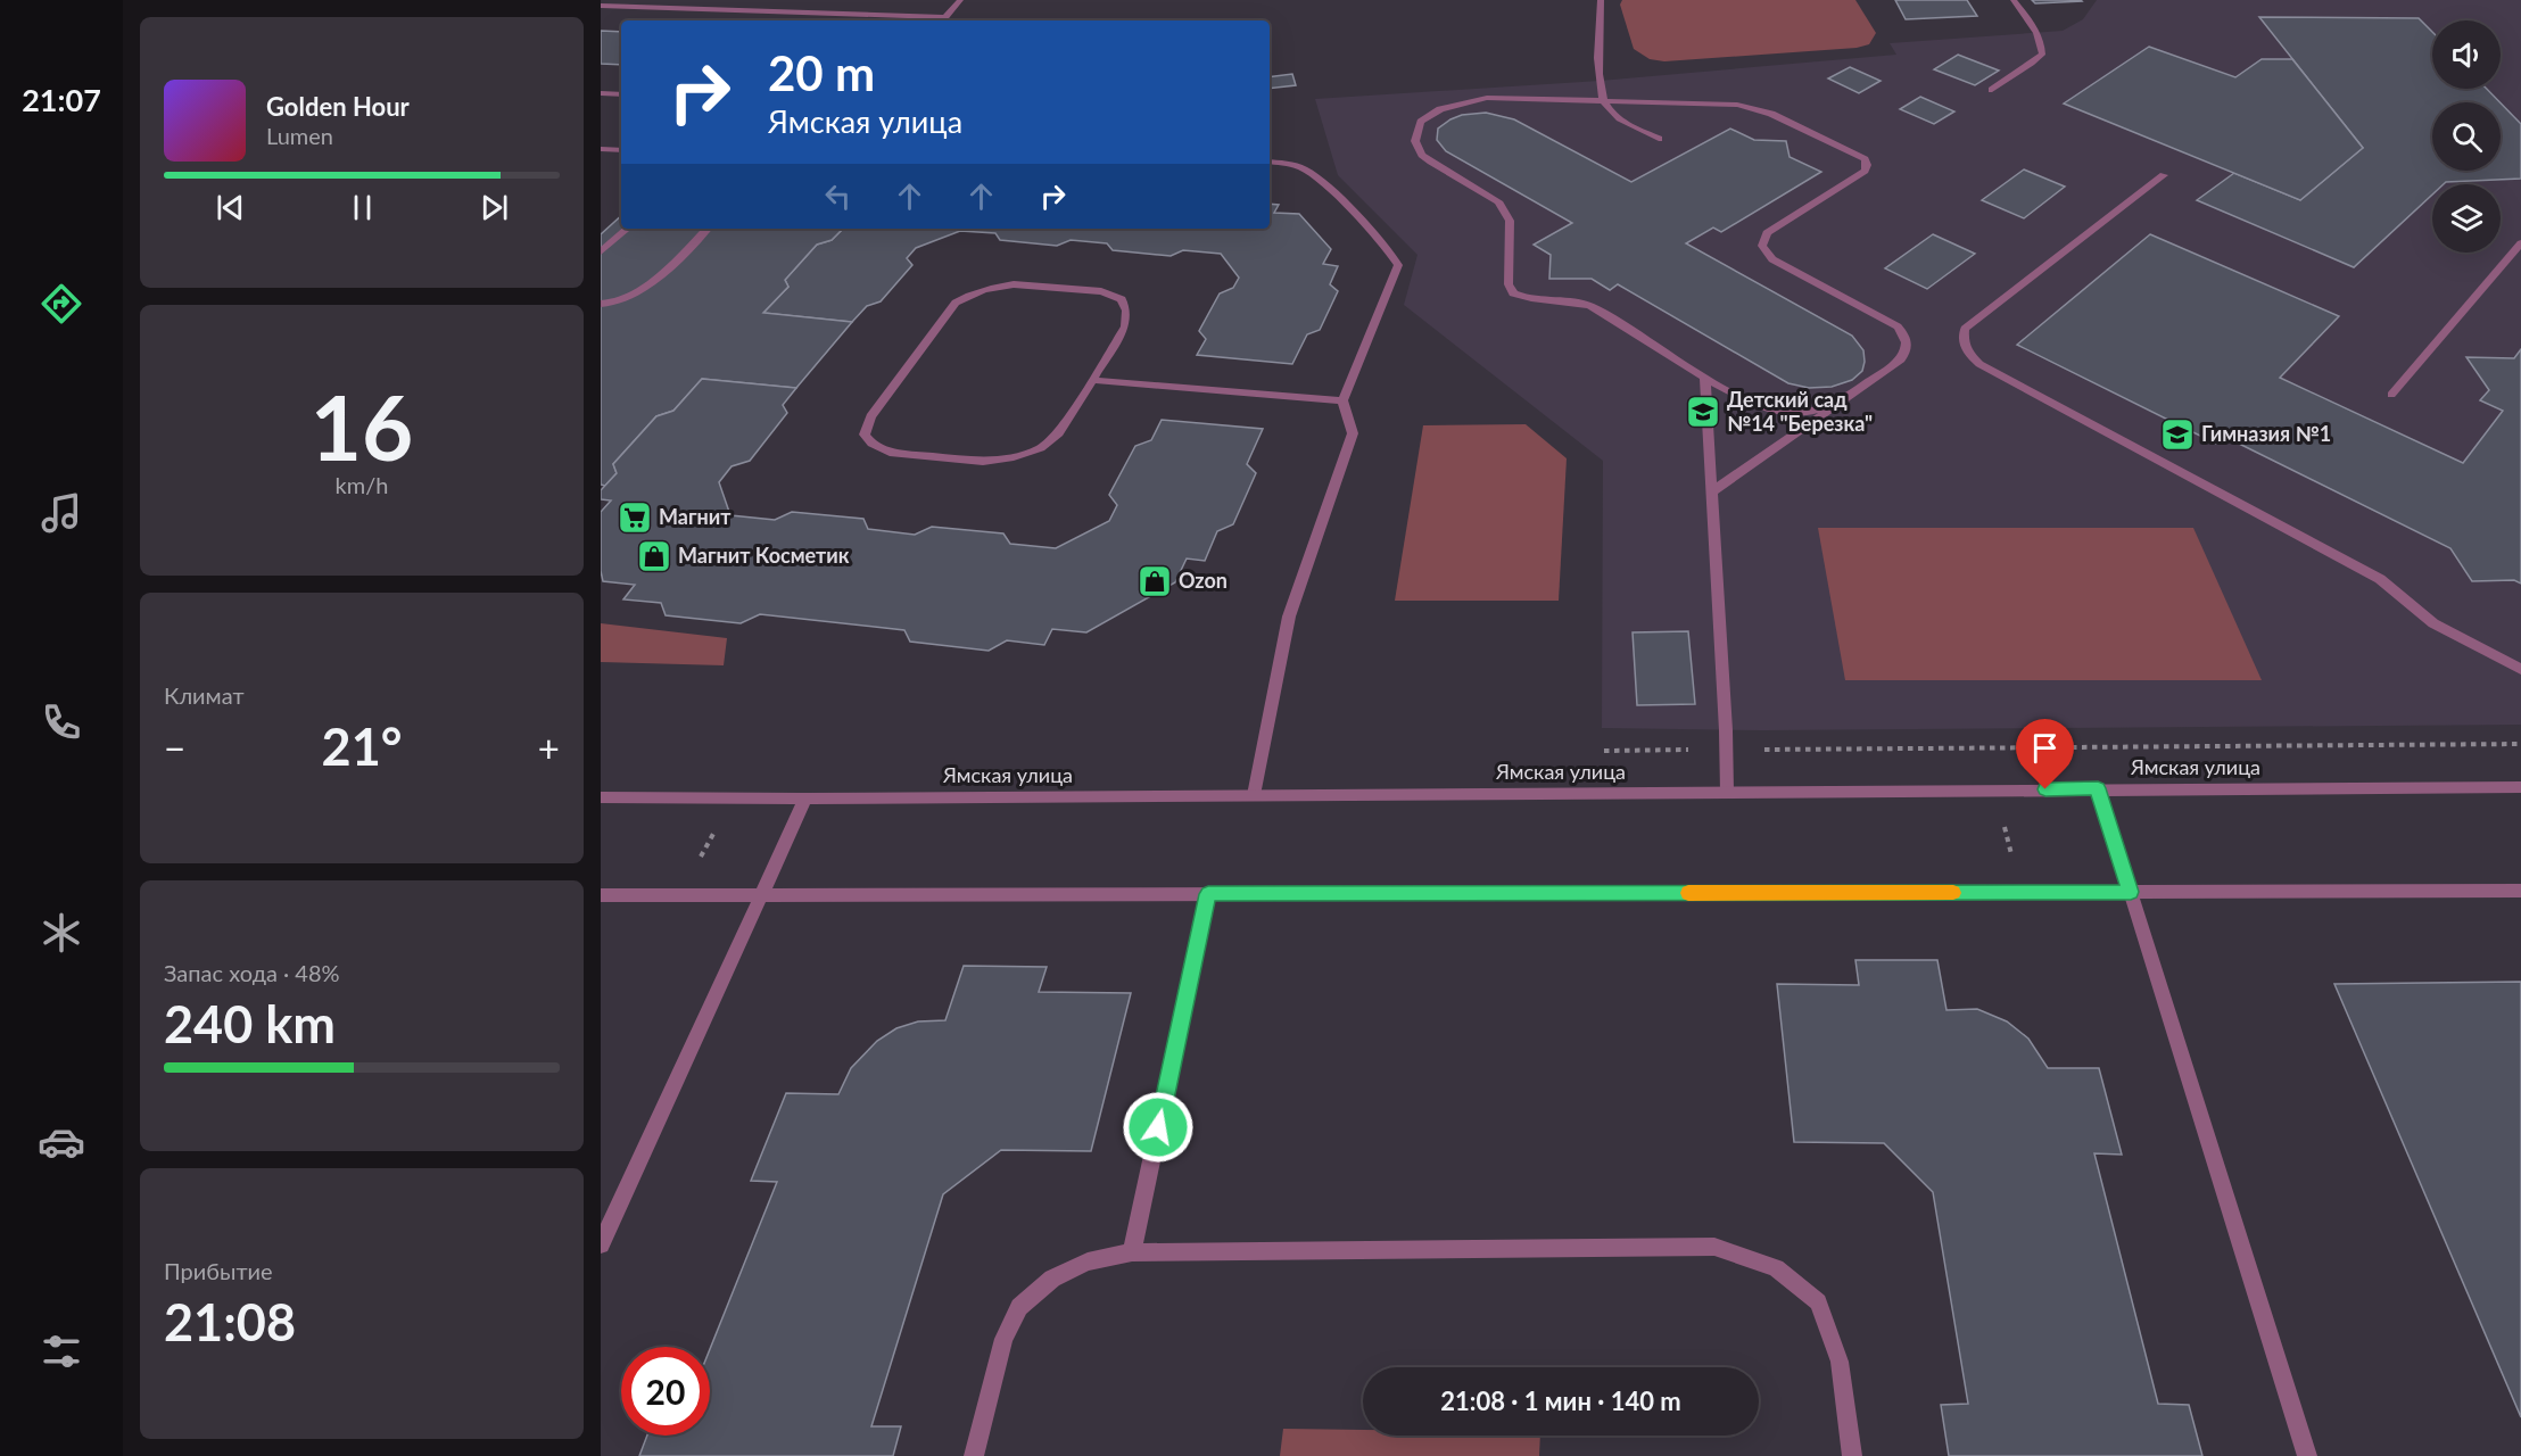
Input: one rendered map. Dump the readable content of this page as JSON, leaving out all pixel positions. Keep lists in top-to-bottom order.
{
  "streets": {
    "street": ["Ямская улица"]
  },
  "places": {
    "school or university": ["Детский сад №14 \"Березка\"", "Гимназия №1"],
    "supermarket": ["Магнит"],
    "shop": ["Магнит Косметик", "Ozon"]
  },
  "page": {
    "tabs": "21:07",
    "turn": ["20 m", "Ямская улица"],
    "song": ["Golden Hour", "Lumen"],
    "tile": [
      ["16", "km/h"],
      "Климат",
      ["Запас хода · 48%", "240 km"],
      ["Прибытие", "21:08"]
    ],
    "heat": ["−", "21°", "+"],
    "limit": "20",
    "trip": "21:08 · 1 мин · 140 m"
  }
}
